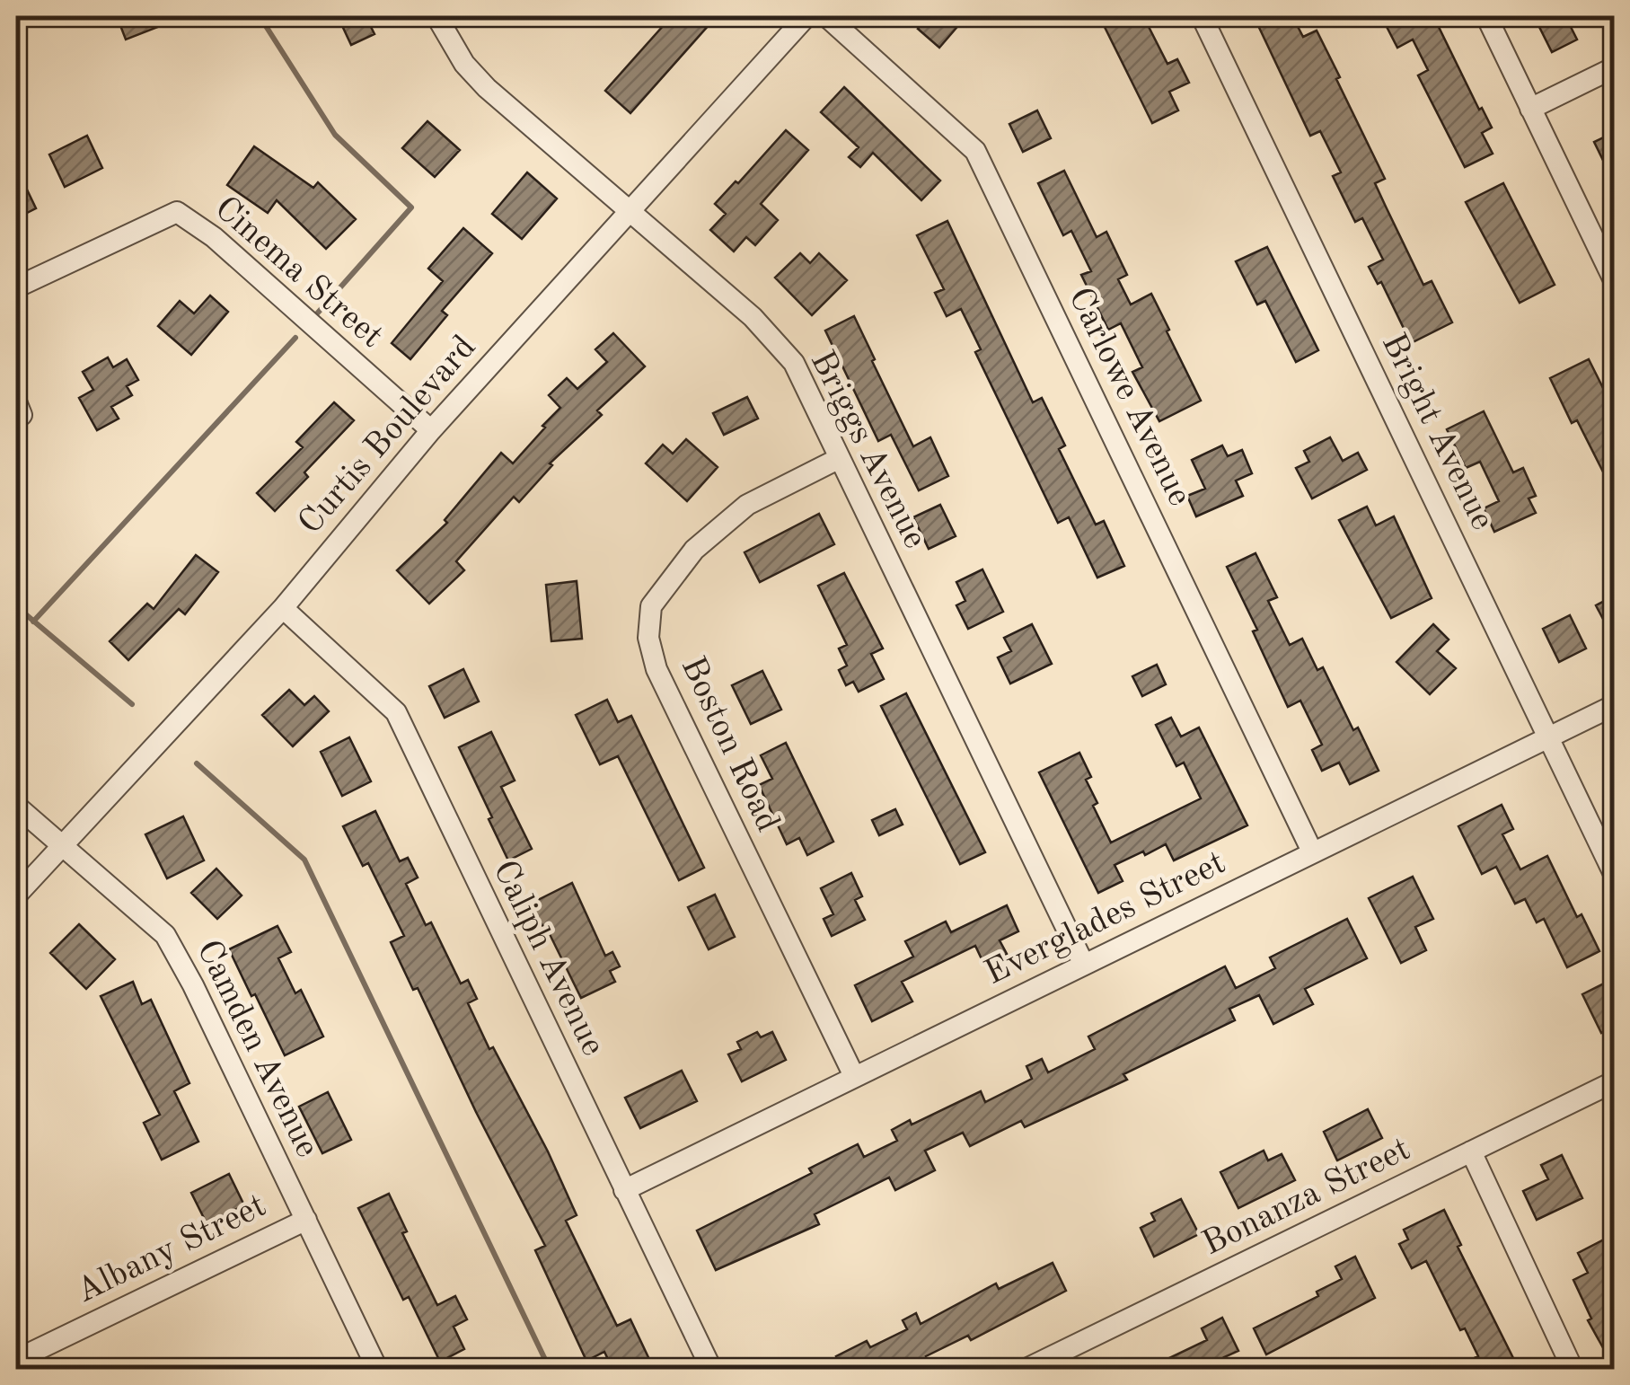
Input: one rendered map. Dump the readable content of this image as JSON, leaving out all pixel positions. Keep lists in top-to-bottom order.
{
  "streets": {
    "street": [
      "Cinema Street",
      "Carlowe Avenue",
      "Bright Avenue",
      "Curtis Boulevard",
      "Briggs Avenue",
      "Boston Road",
      "Everglades Street",
      "Caliph Avenue",
      "Camden Avenue",
      "Bonanza Street",
      "Albany Street"
    ]
  },
  "crossings": [
    ["Cinema Street", "Curtis Boulevard"],
    ["Carlowe Avenue", "Everglades Street"],
    ["Bright Avenue", "Everglades Street"],
    ["Curtis Boulevard", "Briggs Avenue"],
    ["Curtis Boulevard", "Caliph Avenue"],
    ["Curtis Boulevard", "Camden Avenue"],
    ["Briggs Avenue", "Boston Road"],
    ["Briggs Avenue", "Everglades Street"],
    ["Boston Road", "Everglades Street"],
    ["Everglades Street", "Caliph Avenue"],
    ["Camden Avenue", "Albany Street"]
  ]
}
